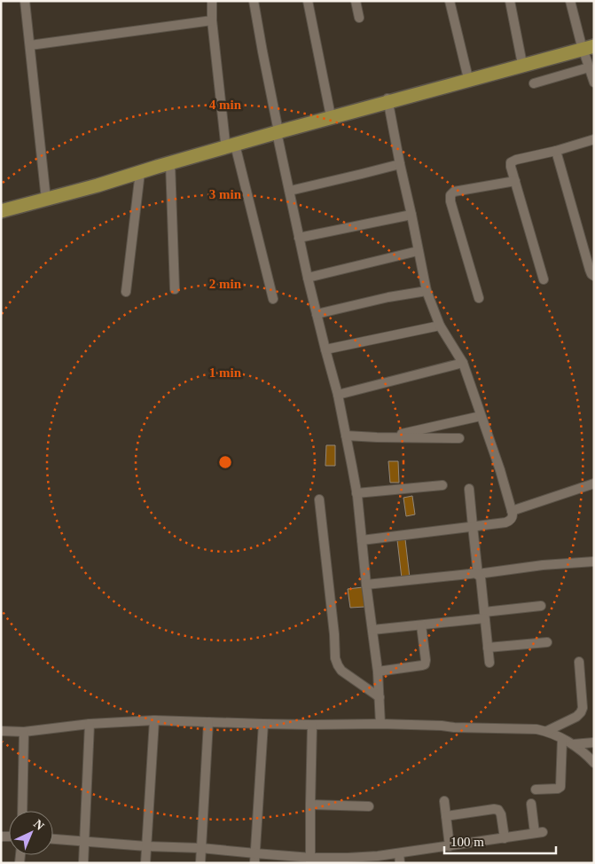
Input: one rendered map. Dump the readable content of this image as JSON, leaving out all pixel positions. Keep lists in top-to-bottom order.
{
  "scale_bar": "100 m",
  "north": "top right",
  "rings": [
    "4 min",
    "3 min",
    "2 min",
    "1 min"
  ]
}
